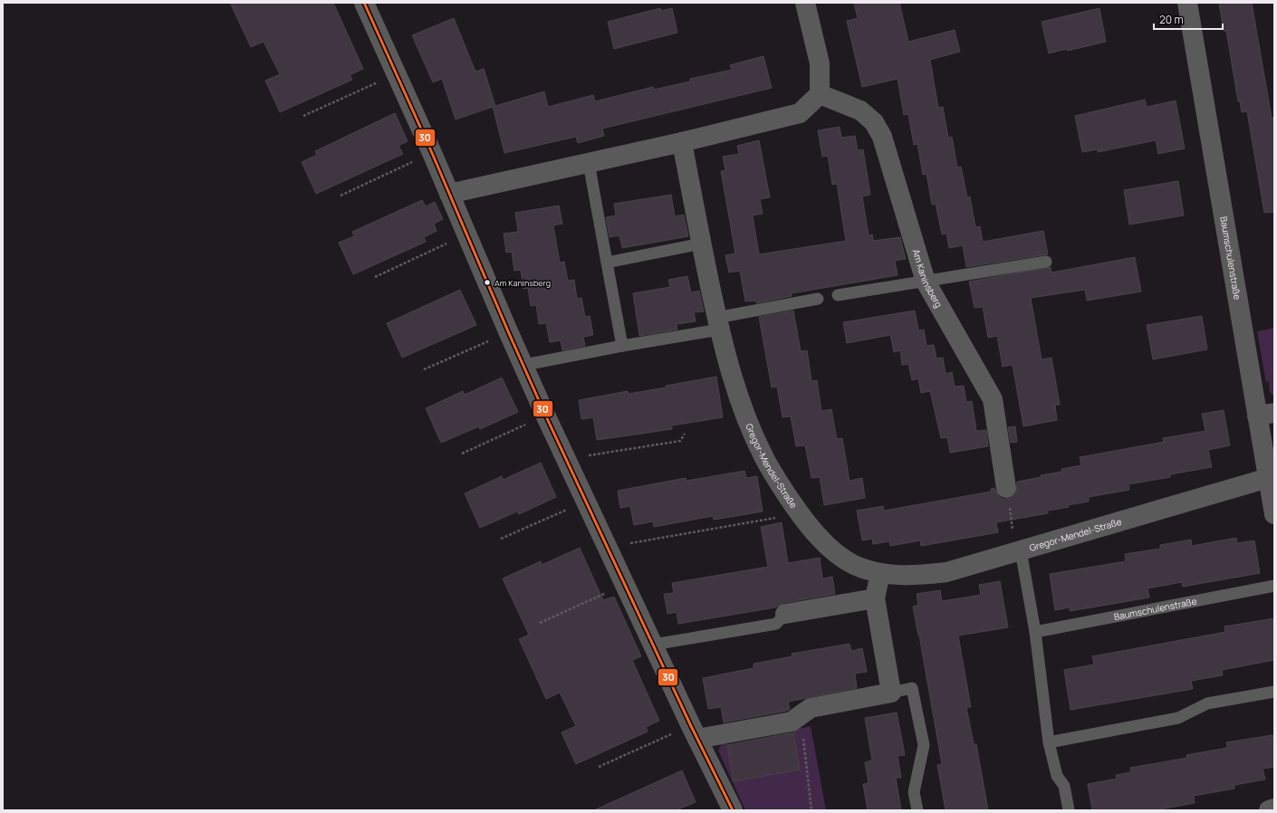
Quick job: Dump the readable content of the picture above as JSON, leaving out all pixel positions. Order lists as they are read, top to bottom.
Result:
{
  "streets": {
    "street": ["Baumschulenstraße", "Am Kaninsberg", "Gregor-Mendel-Straße"]
  },
  "crossings": [
    ["Baumschulenstraße", "Gregor-Mendel-Straße"]
  ],
  "places": ["Am Kaninsberg"],
  "lines": ["transit line 30"],
  "scale_bar": "20 m"
}
